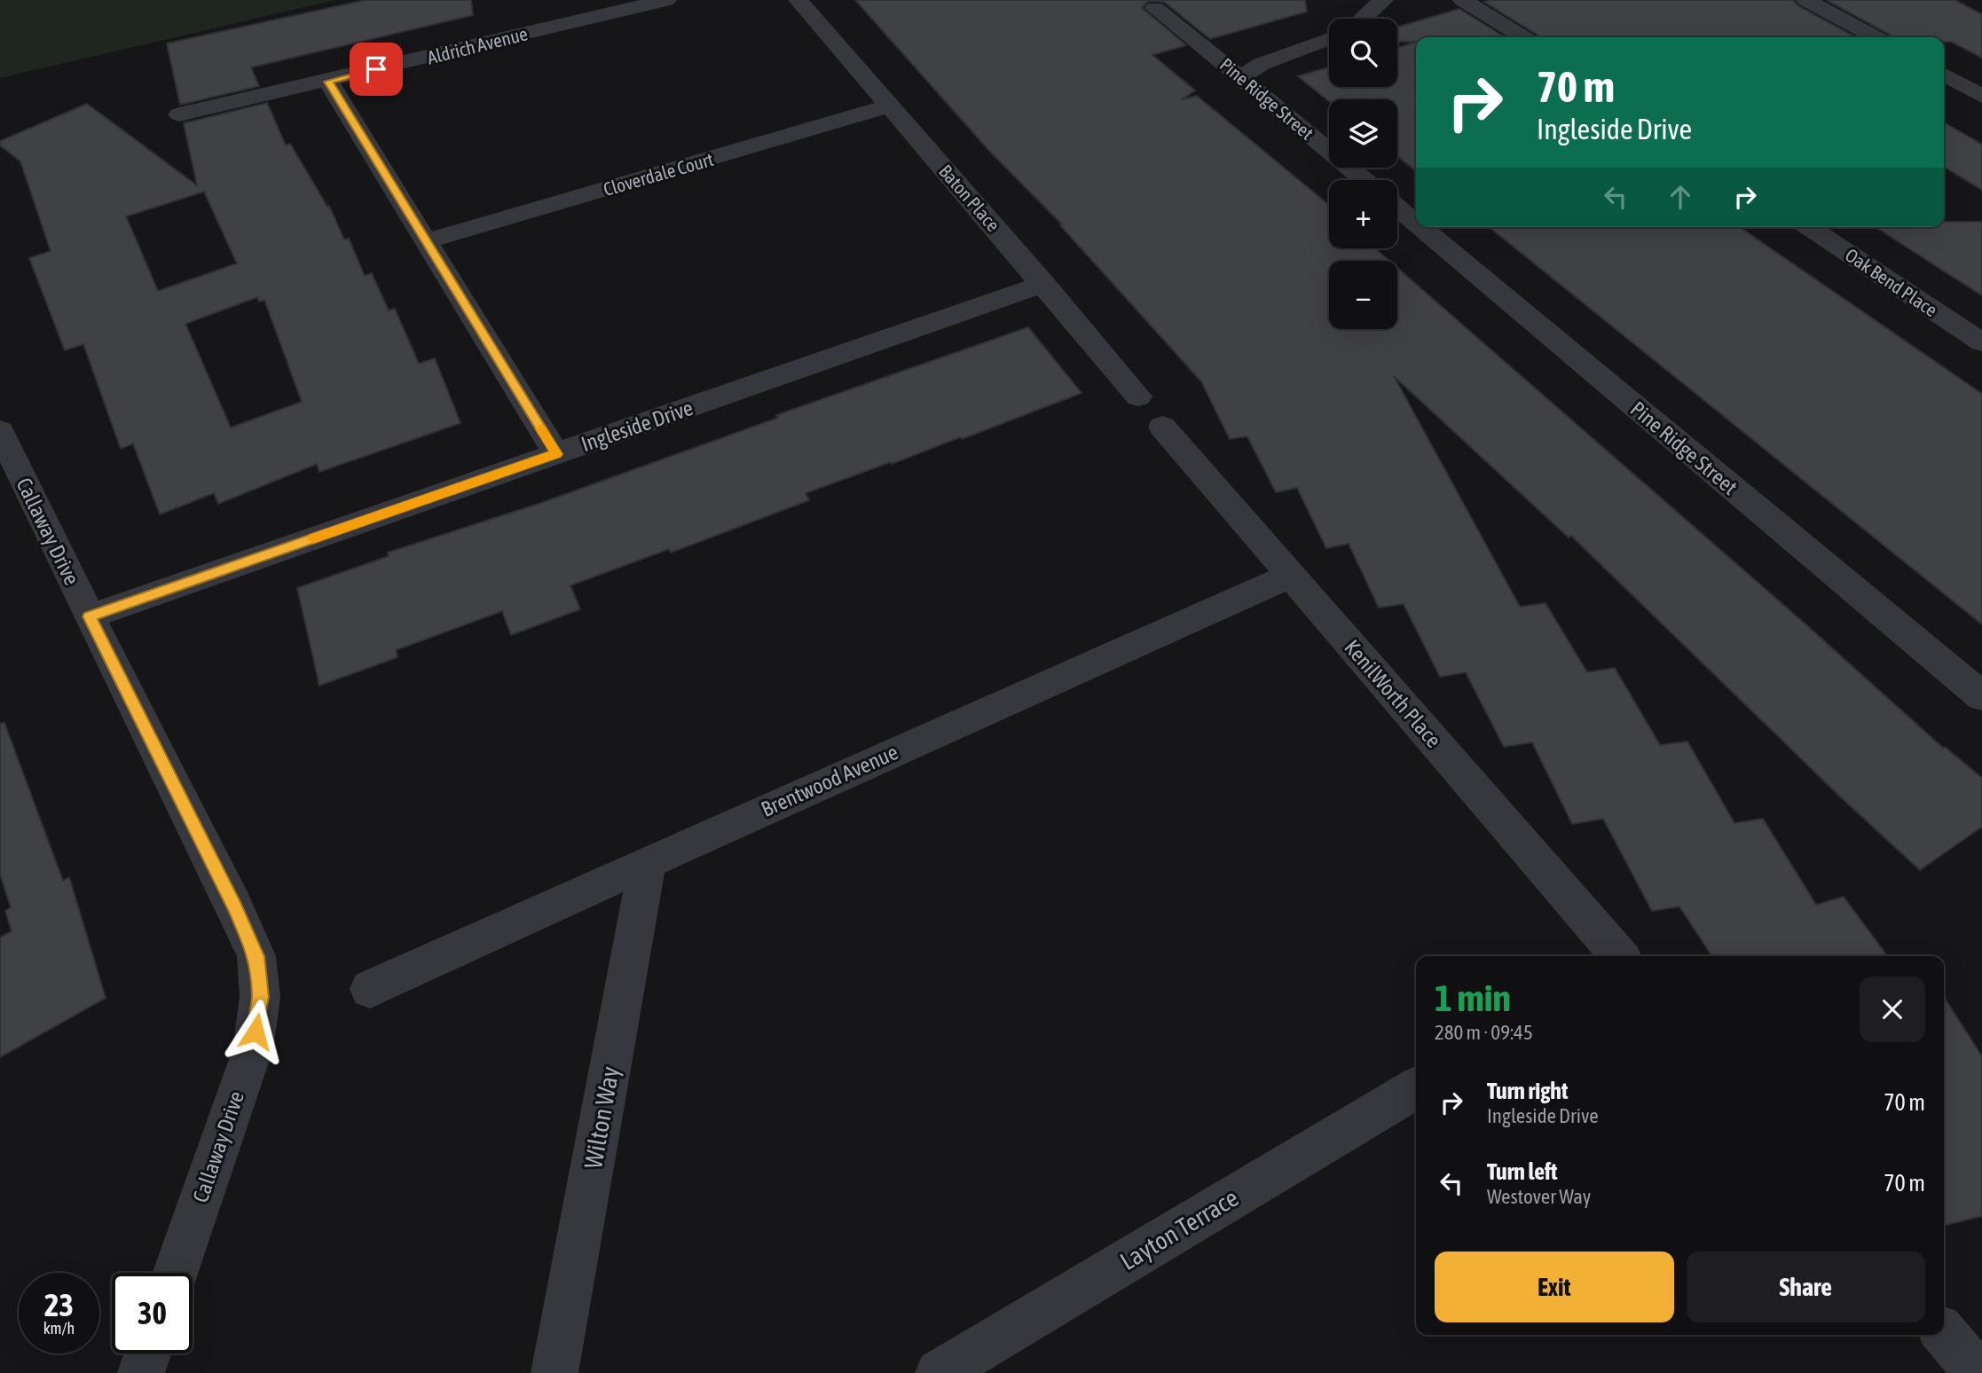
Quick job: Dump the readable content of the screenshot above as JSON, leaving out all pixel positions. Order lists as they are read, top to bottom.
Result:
{
  "streets": {
    "street": [
      "Aldrich Avenue",
      "Pine Ridge Street",
      "Cloverdale Court",
      "Baton Place",
      "Oak Bend Place",
      "Ingleside Drive",
      "Callaway Drive",
      "KenilWorth Place",
      "Brentwood Avenue",
      "Wilton Way",
      "Layton Terrace"
    ]
  },
  "crossings": [
    ["Cloverdale Court", "Baton Place"],
    ["Baton Place", "Ingleside Drive"],
    ["Ingleside Drive", "Callaway Drive"],
    ["KenilWorth Place", "Brentwood Avenue"],
    ["Brentwood Avenue", "Wilton Way"]
  ],
  "page": {
    "map_buttons": ["+", "−"],
    "turn": ["70 m", "Ingleside Drive"],
    "heading": ["1 min", "280 m · 09:45"],
    "list": [
      {
        "name": "Turn right",
        "note": "Ingleside Drive",
        "value": "70 m"
      },
      {
        "name": "Turn left",
        "note": "Westover Way",
        "value": "70 m"
      }
    ],
    "buttons": ["Exit", "Share"],
    "speed": "23 km/h",
    "limit": "30"
  }
}
